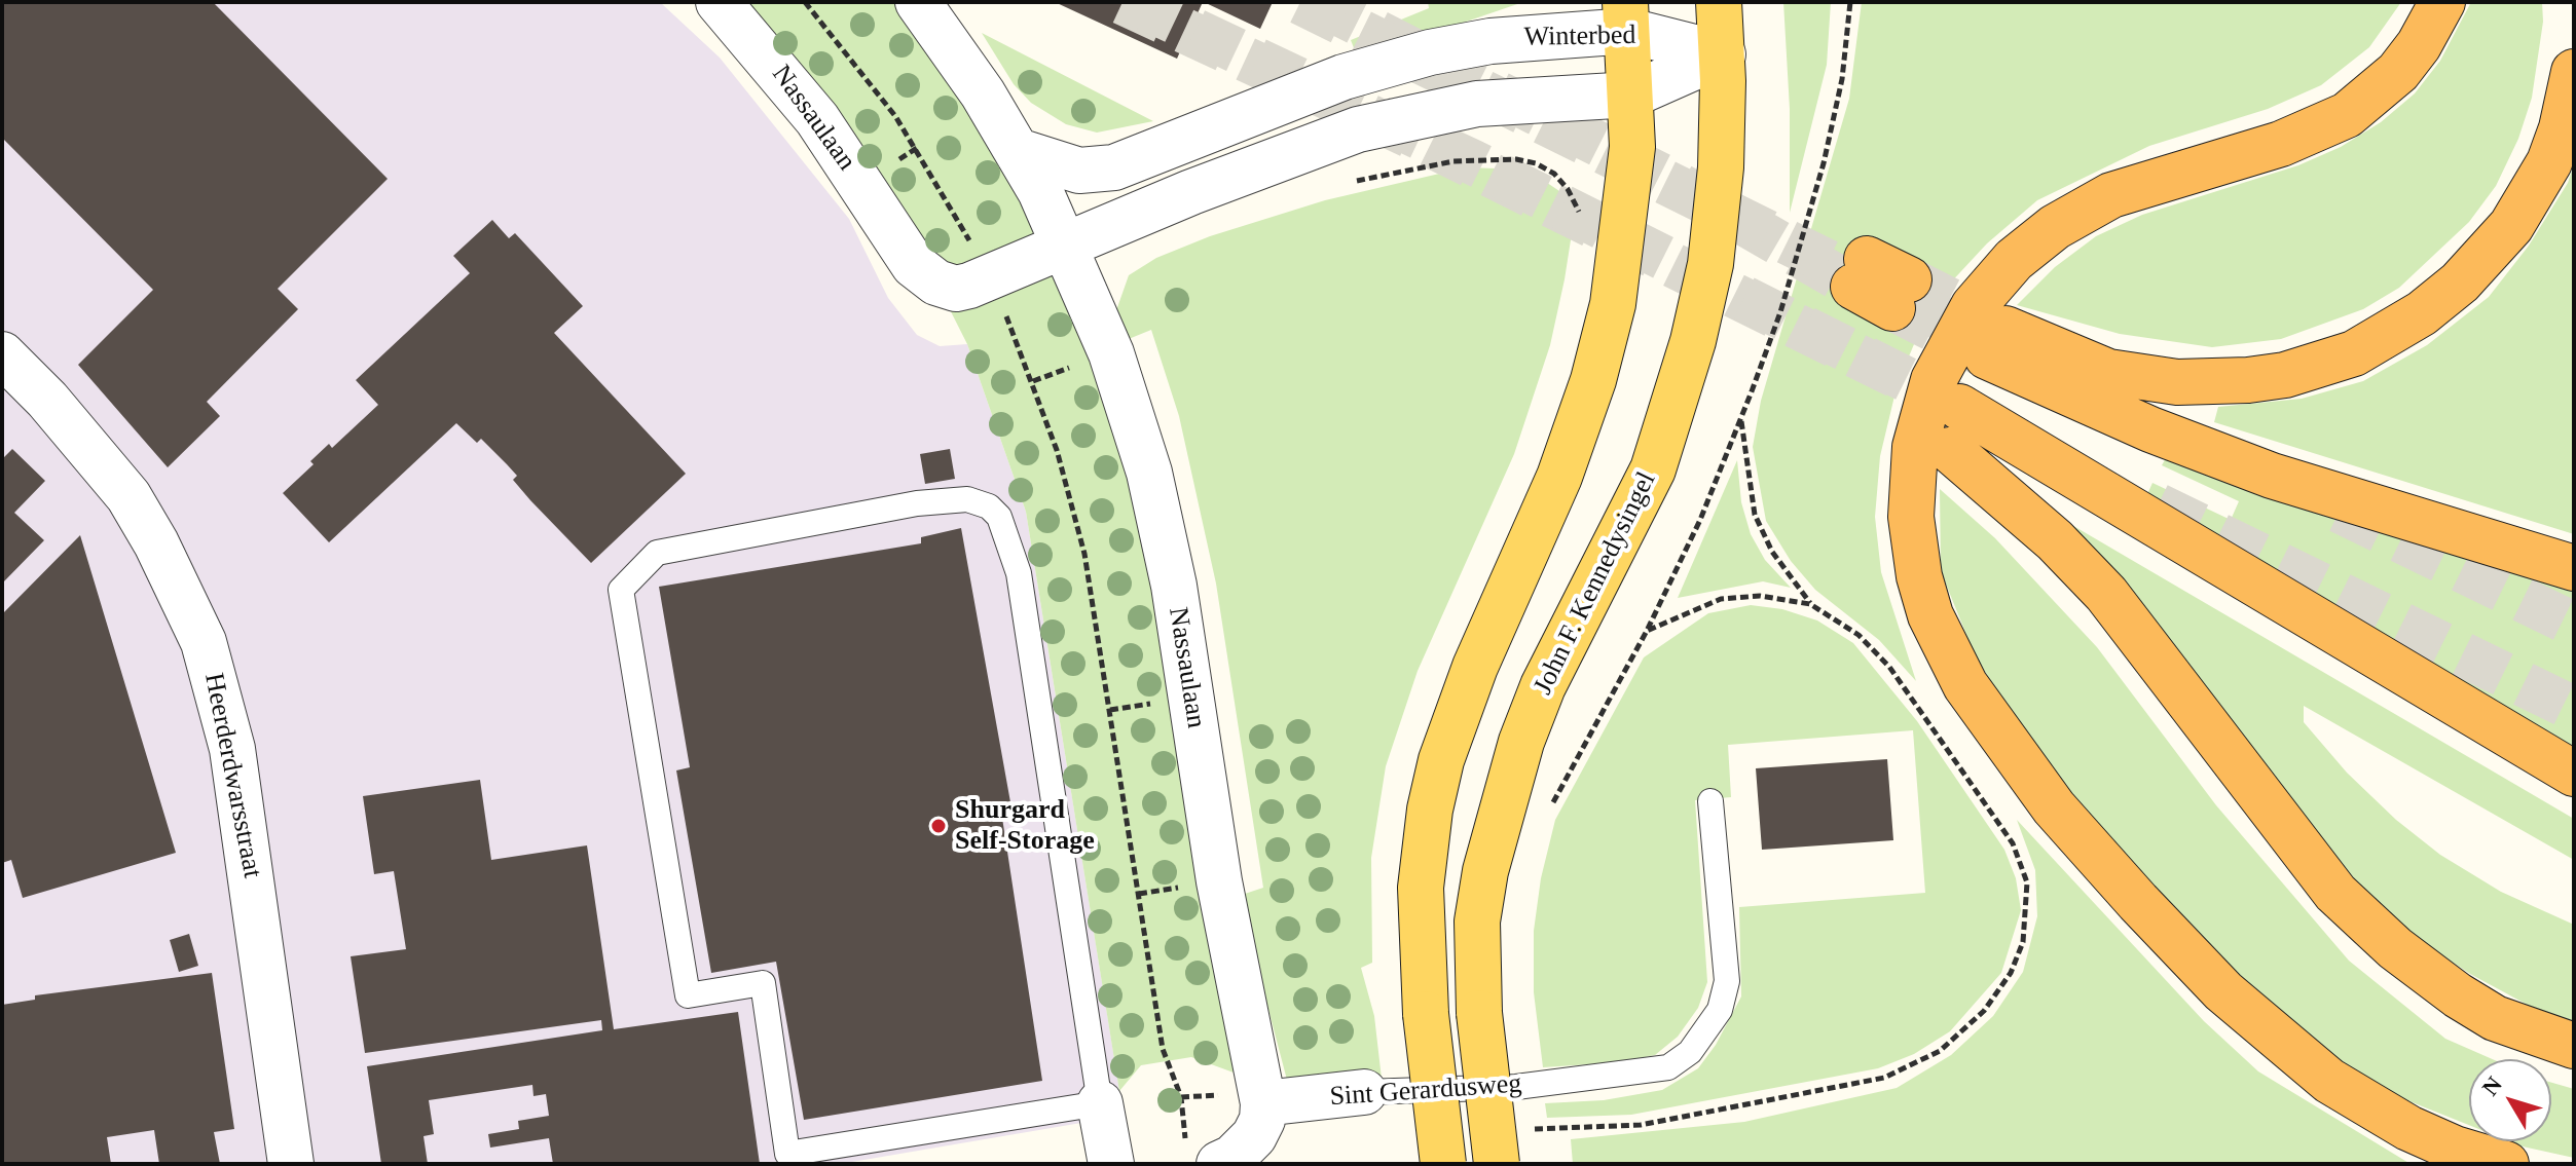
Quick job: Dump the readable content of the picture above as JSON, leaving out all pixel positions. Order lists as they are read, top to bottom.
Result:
{
  "streets": {
    "main road": ["John F. Kennedysingel"],
    "street": [
      "Winterbed",
      "Nassaulaan",
      "Heerderdwarsstraat",
      "Sint Gerardusweg"
    ]
  },
  "crossings": [
    ["Winterbed", "Nassaulaan"],
    ["Winterbed", "John F. Kennedysingel"],
    ["Nassaulaan", "Sint Gerardusweg"]
  ],
  "places": ["Shurgard Self-Storage"],
  "north": "top left"
}
